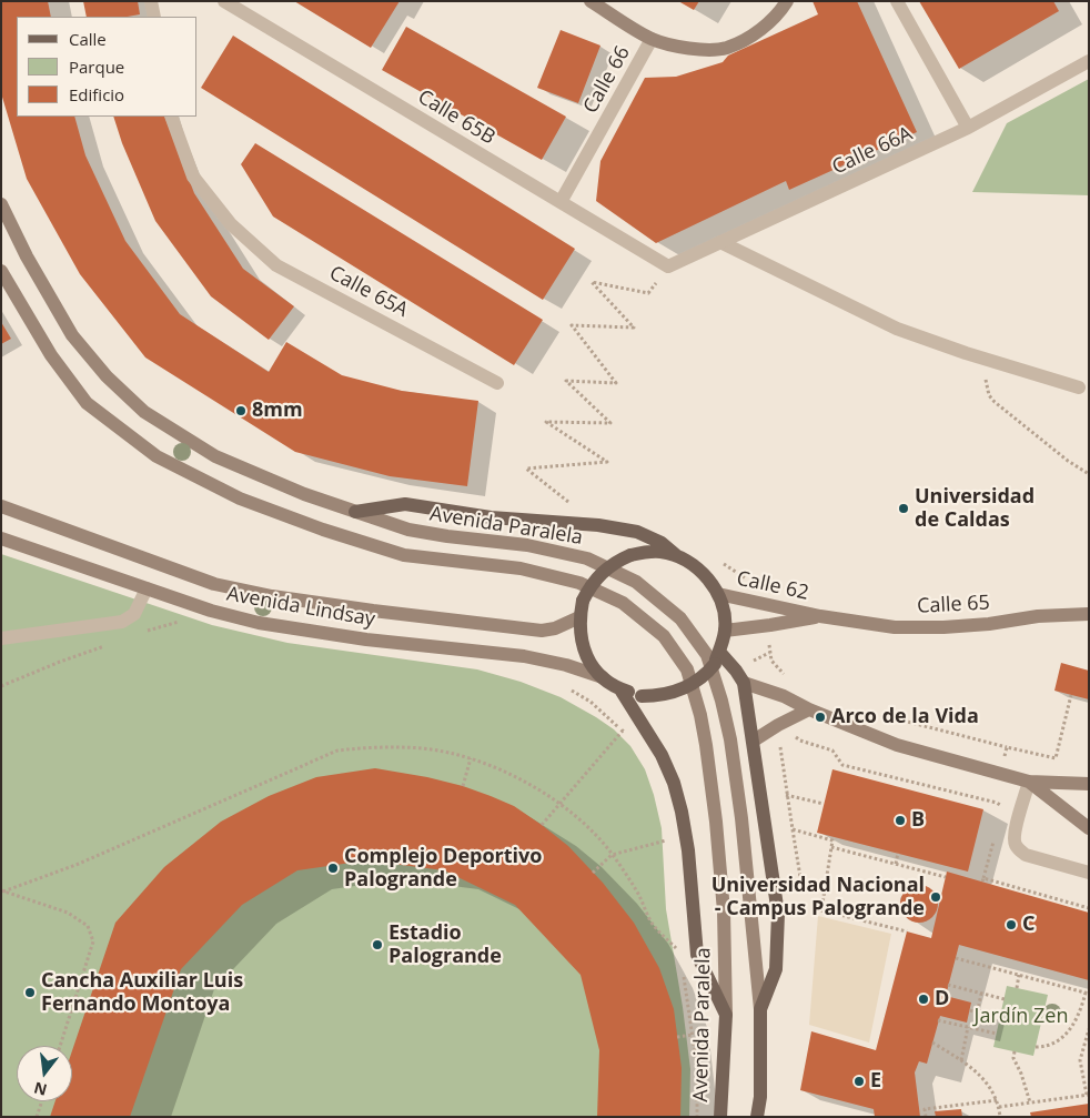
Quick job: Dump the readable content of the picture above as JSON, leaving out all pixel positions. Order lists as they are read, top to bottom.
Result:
{
  "streets": {
    "main road": [
      "Calle 66",
      "Avenida Paralela",
      "Calle 62",
      "Calle 65",
      "Avenida Lindsay"
    ],
    "street": ["Calle 65B", "Calle 66A", "Calle 65A"]
  },
  "crossings": [
    ["Calle 66", "Calle 65B"],
    ["Calle 65B", "Calle 66A"],
    ["Calle 62", "Calle 65"],
    ["Calle 62", "Avenida Lindsay"]
  ],
  "parks": ["Jardín Zen"],
  "places": [
    "8mm",
    "Universidad de Caldas",
    "Arco de la Vida",
    "B",
    "Complejo Deportivo Palogrande",
    "Universidad Nacional - Campus Palogrande",
    "C",
    "Estadio Palogrande",
    "Cancha Auxiliar Luis Fernando Montoya",
    "D",
    "E"
  ],
  "legend": ["Calle", "Parque", "Edificio"],
  "north": "bottom"
}
